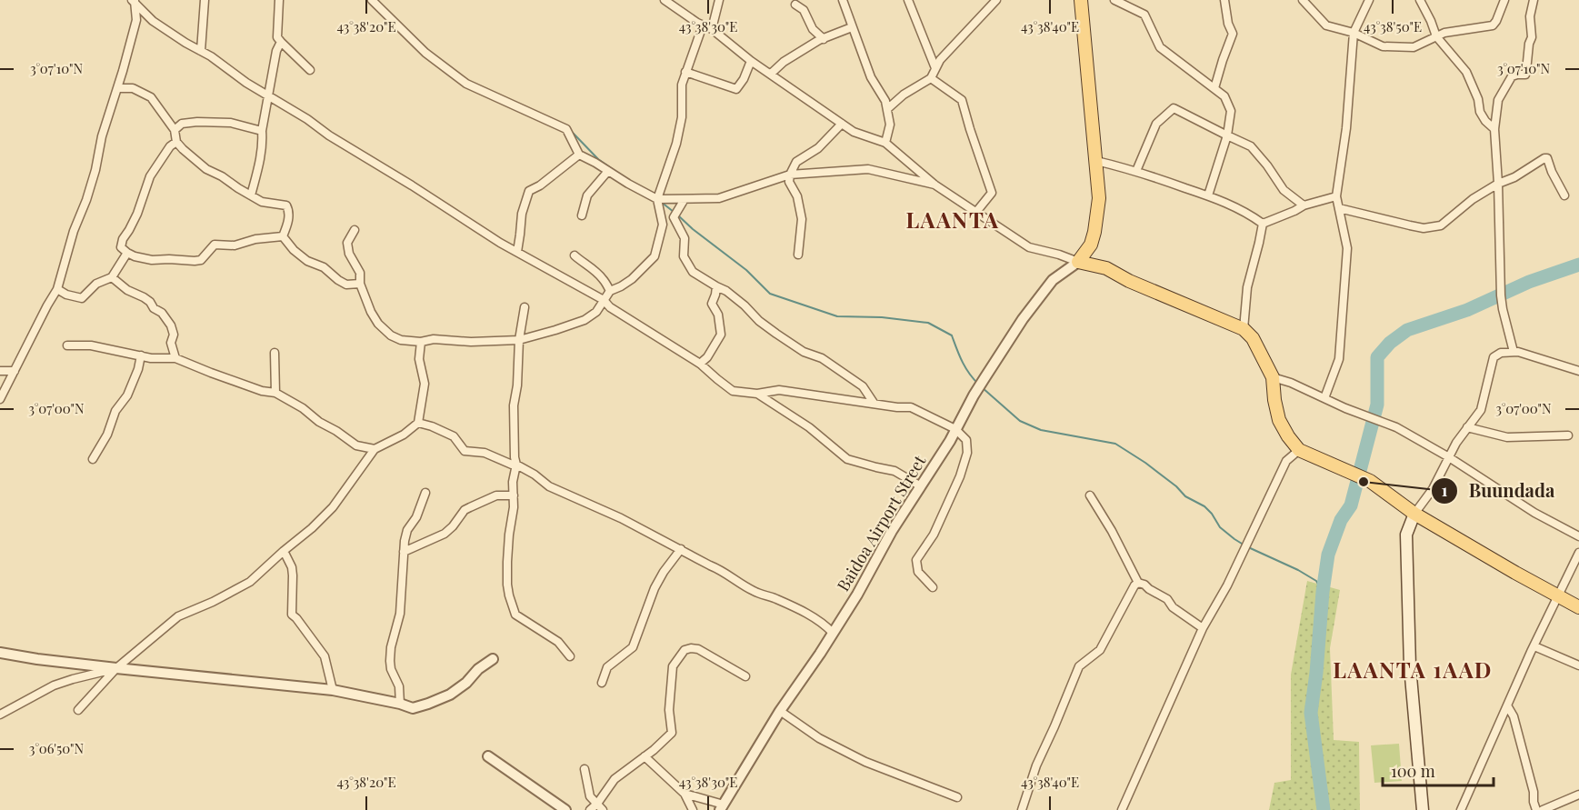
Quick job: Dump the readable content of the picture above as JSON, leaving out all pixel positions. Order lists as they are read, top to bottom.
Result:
{
  "streets": {
    "street": ["Baidoa Airport Street"]
  },
  "districts": ["LAANTA", "LAANTA 1AAD"],
  "places": ["Buundada"],
  "scale_bar": "100 m",
  "coordinates": [
    "43°38'20\"E",
    "43°38'30\"E",
    "43°38'40\"E",
    "43°38'50\"E",
    "3°07'10\"N",
    "3°07'00\"N",
    "3°06'50\"N"
  ]
}
